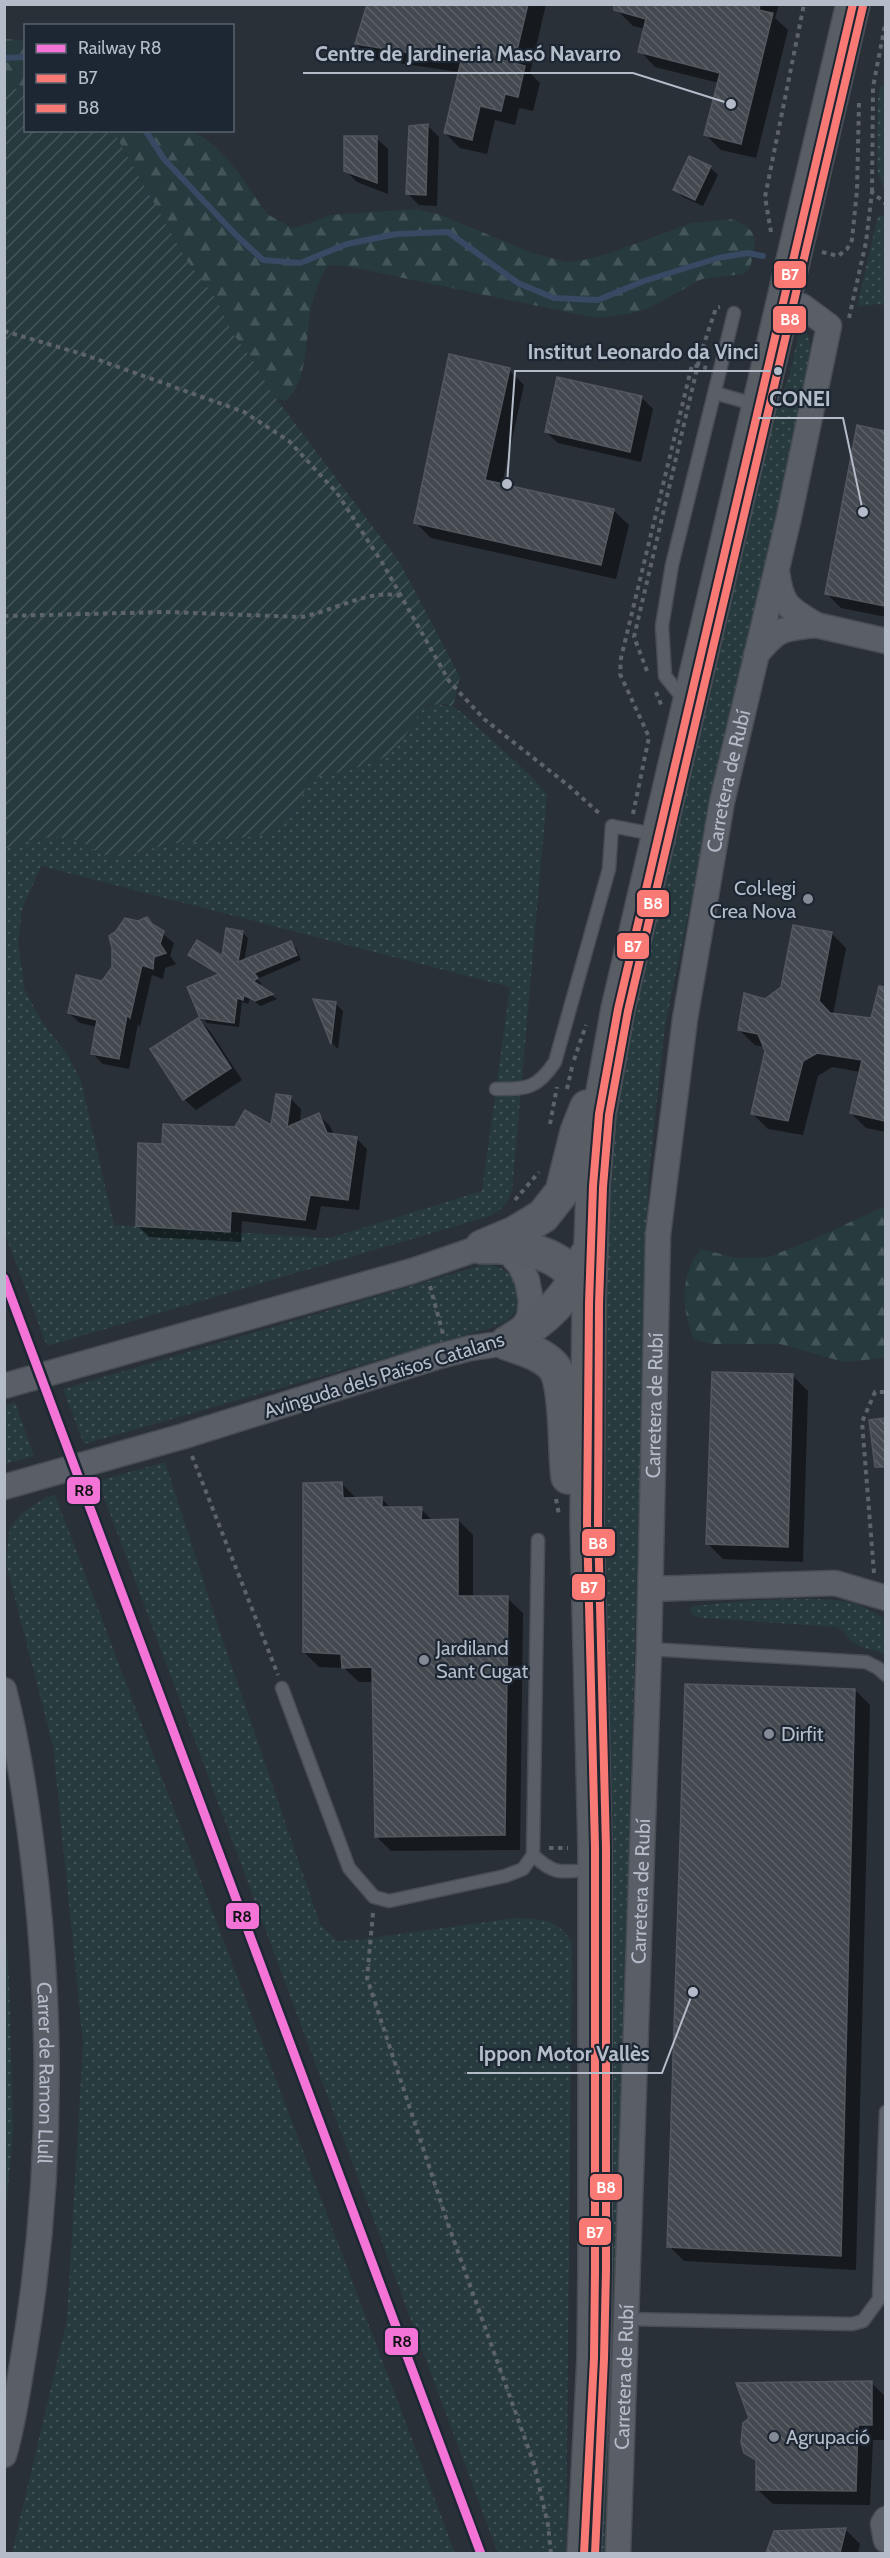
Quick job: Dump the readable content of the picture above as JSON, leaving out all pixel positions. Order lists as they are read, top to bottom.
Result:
{
  "streets": {
    "main road": ["Carretera de Rubí"],
    "street": ["Avinguda dels Països Catalans", "Carrer de Ramon Llull"]
  },
  "places": [
    "Centre de Jardineria Masó Navarro",
    "Institut Leonardo da Vinci",
    "CONEI",
    "Col·legi Crea Nova",
    "Jardiland Sant Cugat",
    "Dirfit",
    "Ippon Motor Vallès",
    "Agrupació"
  ],
  "lines": ["transit line B7", "transit line B8", "rail line R8"],
  "legend": ["Railway R8", "B7", "B8"]
}
